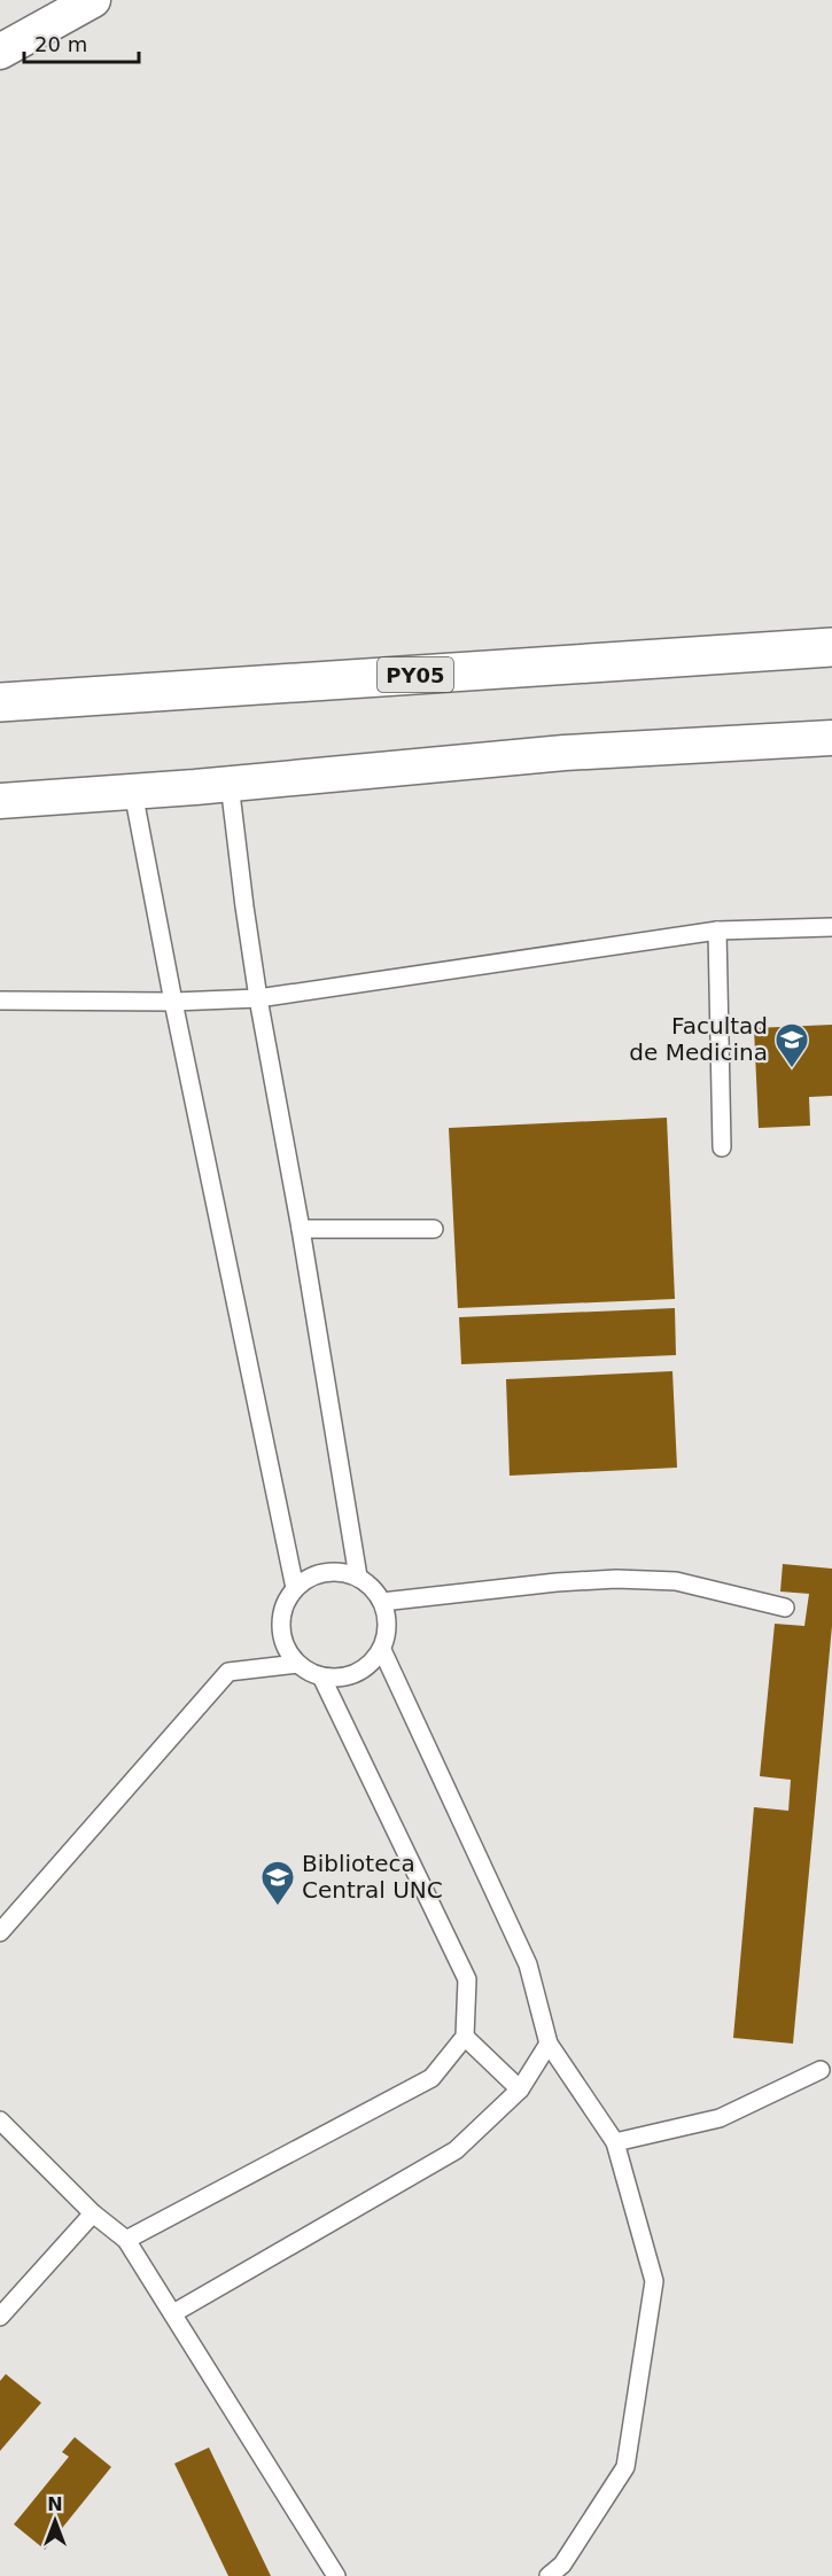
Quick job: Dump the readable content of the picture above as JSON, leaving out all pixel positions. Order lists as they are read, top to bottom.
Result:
{
  "streets": {
    "highway": ["PY05"]
  },
  "places": {
    "school or university": ["Facultad de Medicina", "Biblioteca Central UNC"]
  },
  "scale_bar": "20 m",
  "north": "top"
}
